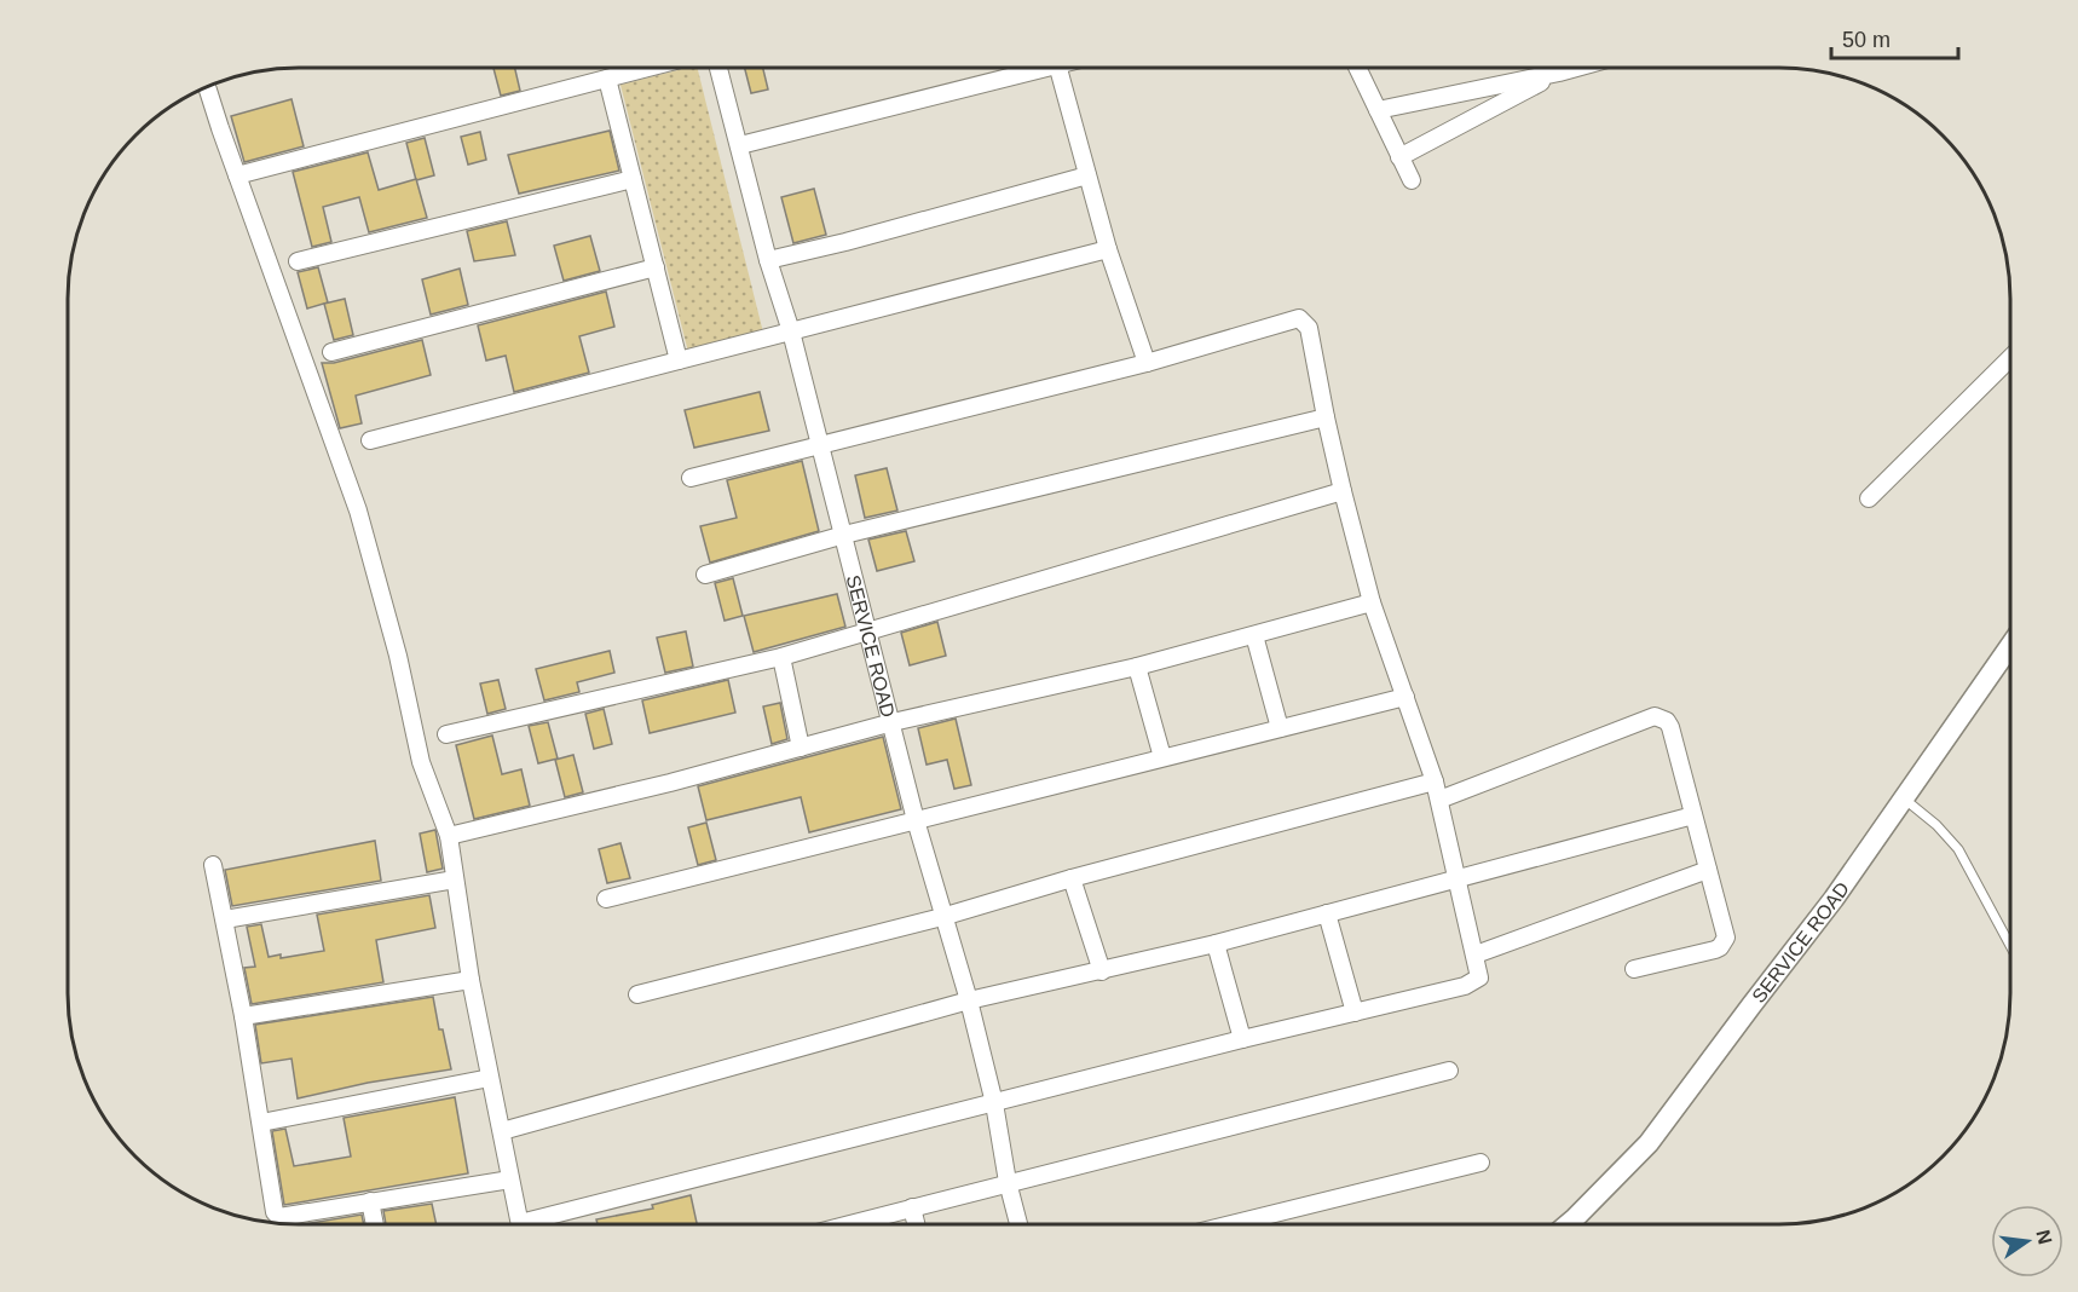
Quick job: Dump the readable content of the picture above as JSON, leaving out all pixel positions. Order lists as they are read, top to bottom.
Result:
{
  "streets": {
    "street": ["SERVICE ROAD"]
  },
  "scale_bar": "50 m",
  "north": "right"
}
